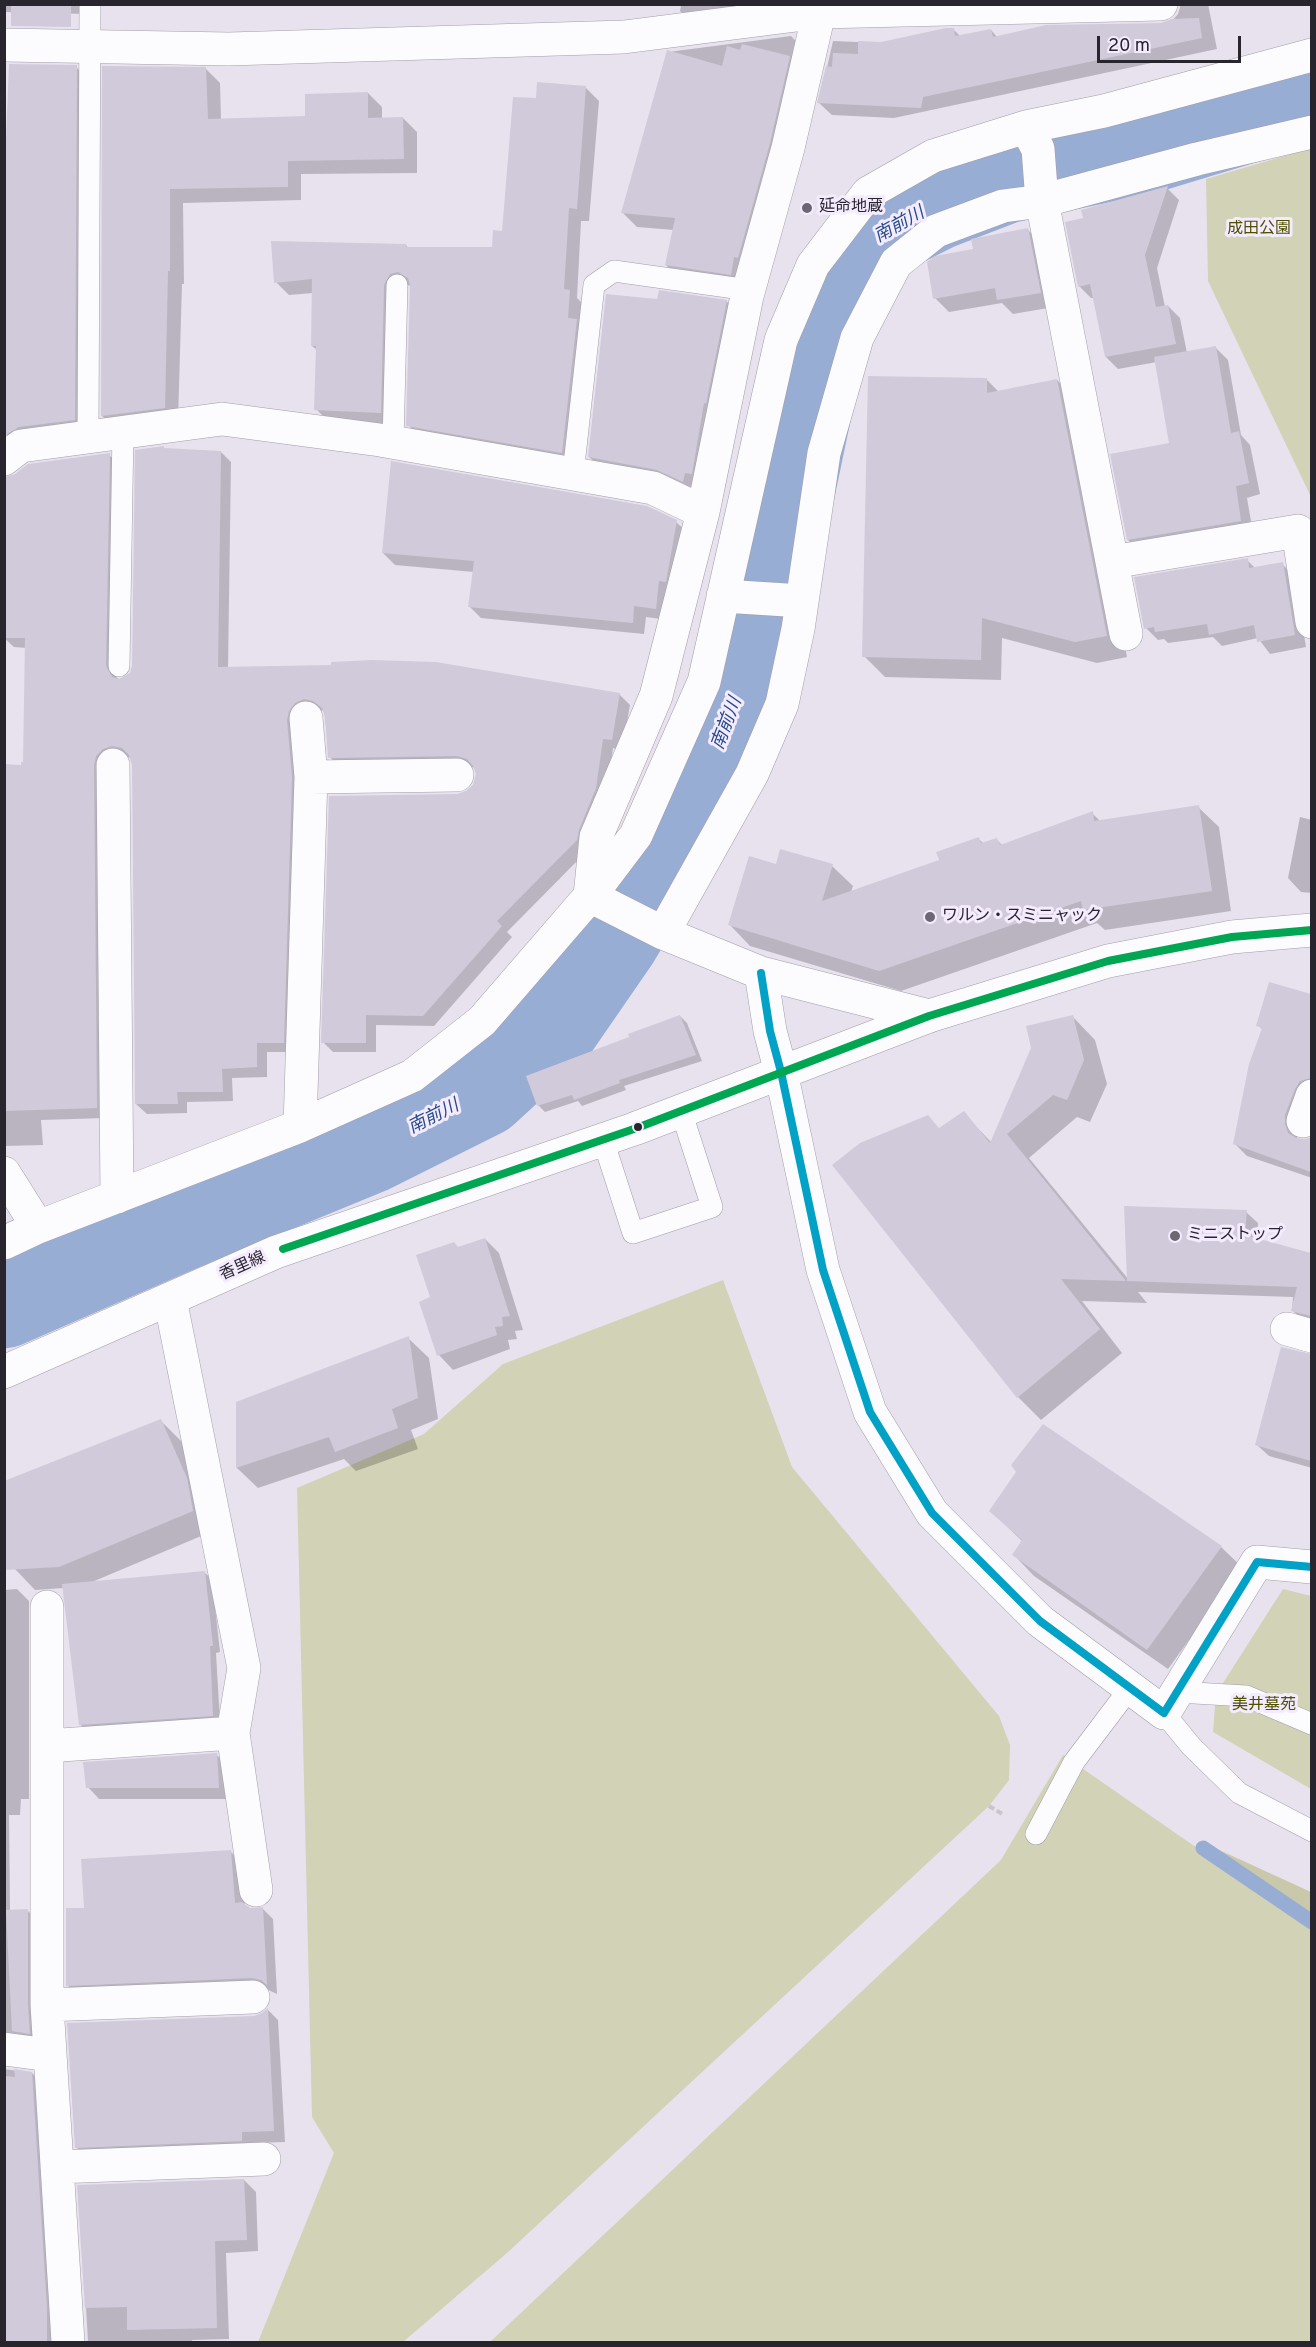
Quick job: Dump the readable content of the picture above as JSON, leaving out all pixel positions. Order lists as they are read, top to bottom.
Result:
{
  "streets": {
    "street": ["香里線"]
  },
  "water": ["南前川"],
  "parks": ["成田公園", "美井墓苑"],
  "places": ["延命地蔵", "ワルン・スミニャック", "ミニストップ"],
  "scale_bar": "20 m"
}
